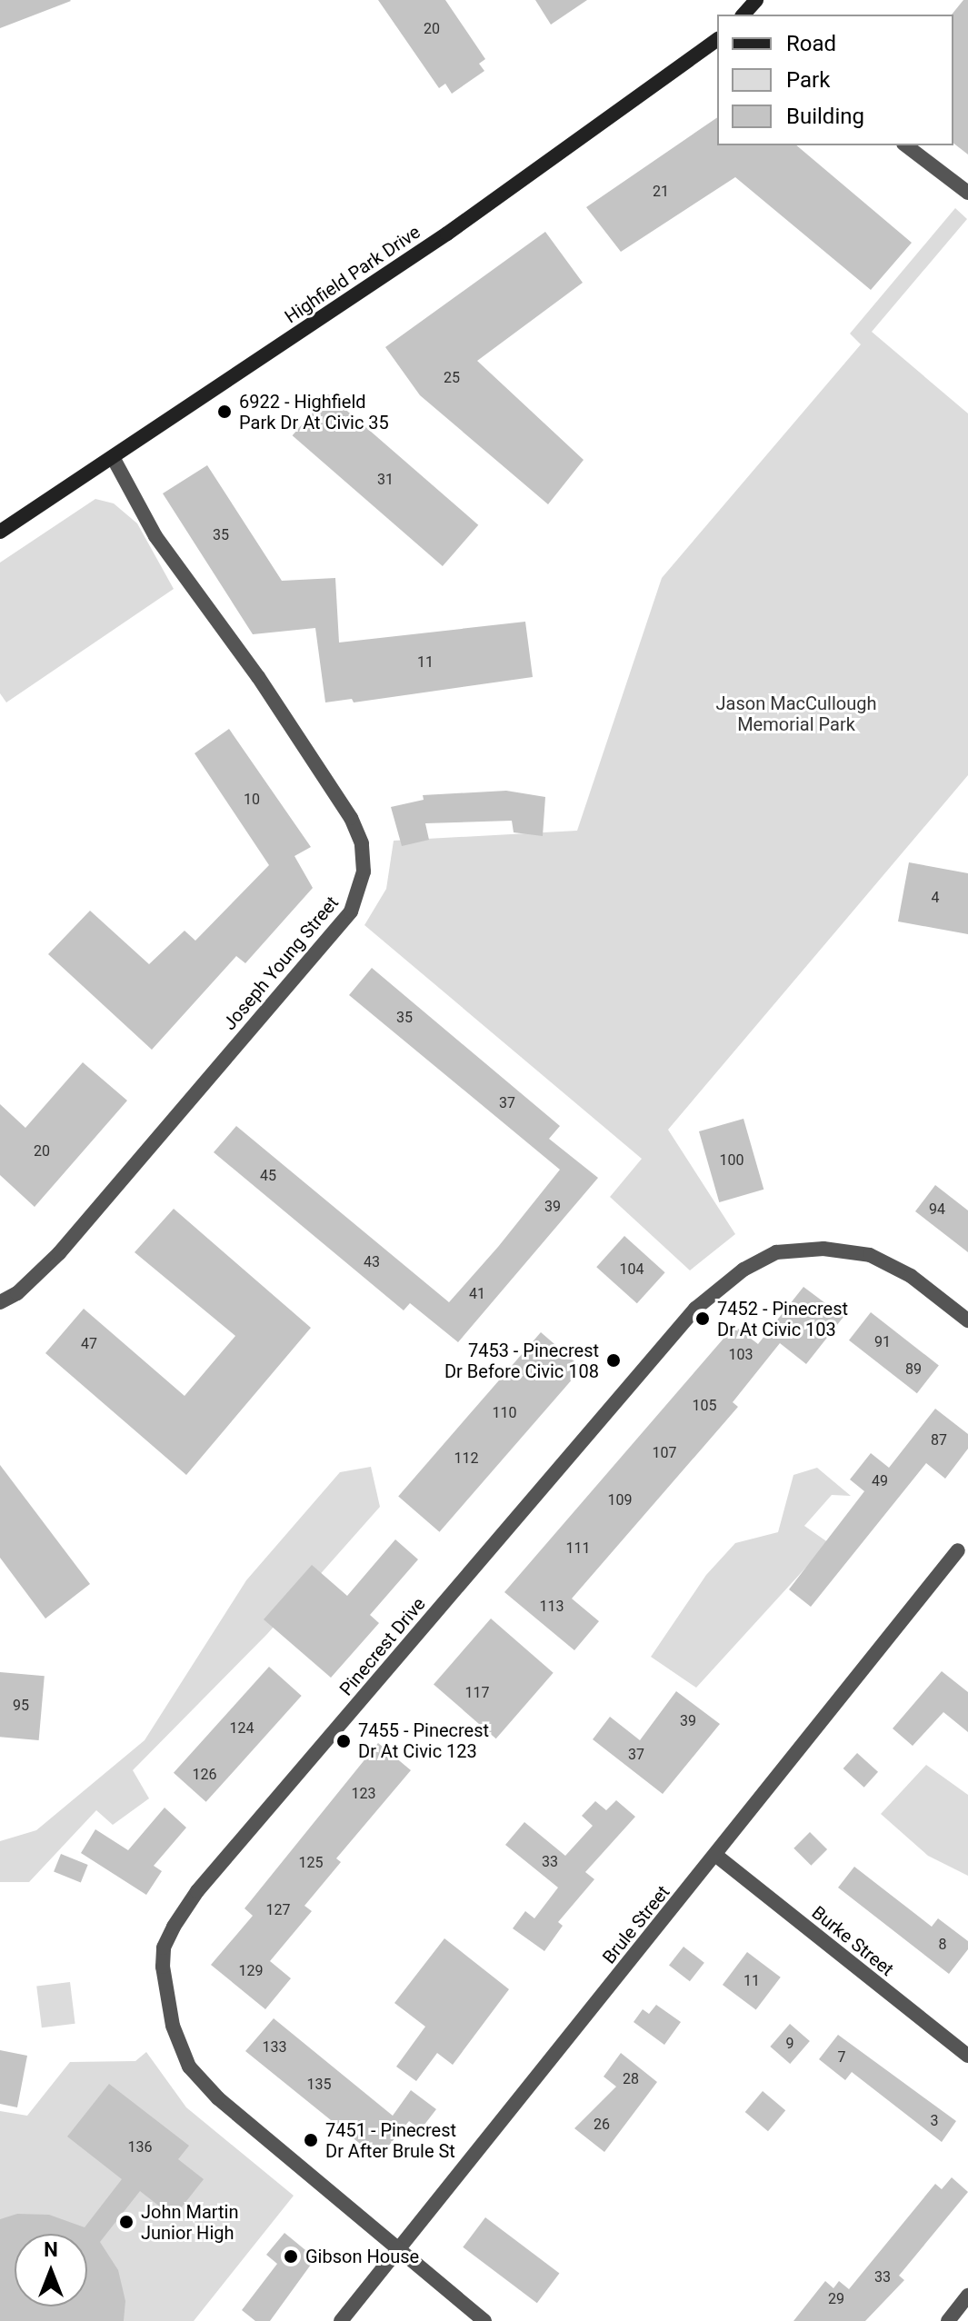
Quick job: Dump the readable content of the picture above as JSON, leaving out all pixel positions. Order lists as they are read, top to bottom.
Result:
{
  "streets": {
    "street": [
      "Highfield Park Drive",
      "Joseph Young Street",
      "Pinecrest Drive",
      "Brule Street",
      "Burke Street"
    ]
  },
  "crossings": [
    ["Highfield Park Drive", "Joseph Young Street"],
    ["Pinecrest Drive", "Brule Street"],
    ["Brule Street", "Burke Street"]
  ],
  "parks": ["Jason MacCullough Memorial Park"],
  "places": [
    "6922 - Highfield Park Dr At Civic 35",
    "7452 - Pinecrest Dr At Civic 103",
    "7453 - Pinecrest Dr Before Civic 108",
    "7455 - Pinecrest Dr At Civic 123",
    "7451 - Pinecrest Dr After Brule St",
    "John Martin Junior High",
    "Gibson House"
  ],
  "house_numbers": [
    "20",
    "21",
    "25",
    "31",
    "35",
    "11",
    "10",
    "4",
    "35",
    "37",
    "20",
    "100",
    "45",
    "39",
    "94",
    "43",
    "104",
    "41",
    "91",
    "47",
    "103",
    "89",
    "105",
    "110",
    "87",
    "107",
    "112",
    "49",
    "109",
    "111",
    "113",
    "117",
    "95",
    "39",
    "124",
    "37",
    "126",
    "123",
    "33",
    "125",
    "127",
    "8",
    "129",
    "11",
    "9",
    "133",
    "7",
    "28",
    "135",
    "3",
    "26",
    "136",
    "33",
    "29"
  ],
  "legend": ["Road", "Park", "Building"],
  "north": "top"
}
